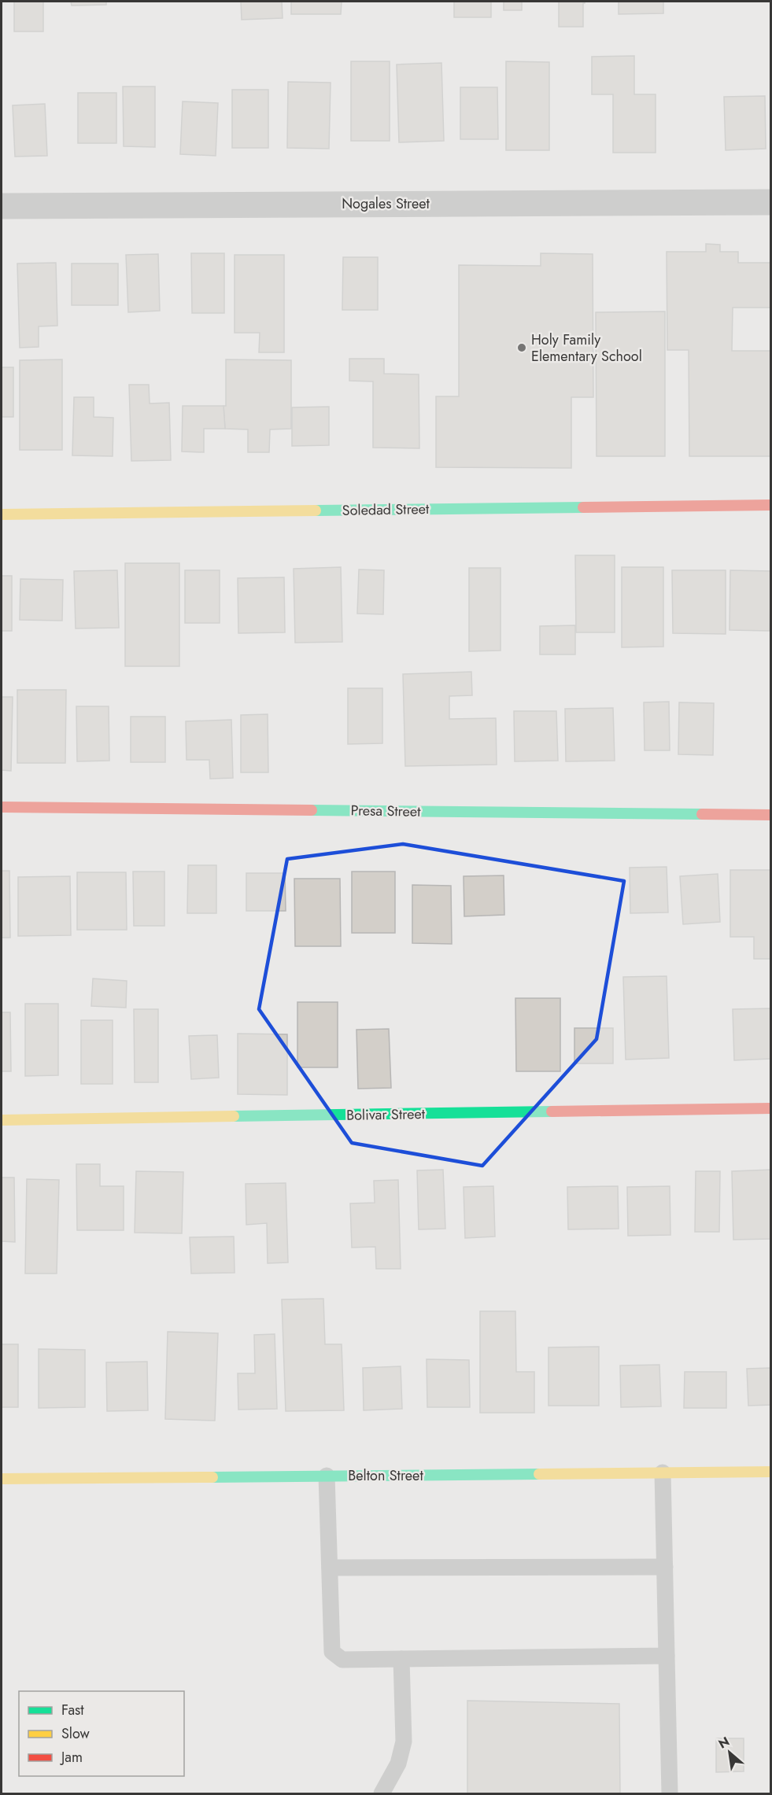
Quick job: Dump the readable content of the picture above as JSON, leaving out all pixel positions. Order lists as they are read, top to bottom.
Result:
{
  "streets": {
    "street": [
      "Nogales Street",
      "Soledad Street",
      "Presa Street",
      "Bolivar Street",
      "Belton Street"
    ]
  },
  "places": ["Holy Family Elementary School"],
  "legend": ["Fast", "Slow", "Jam"],
  "north": "top left"
}
